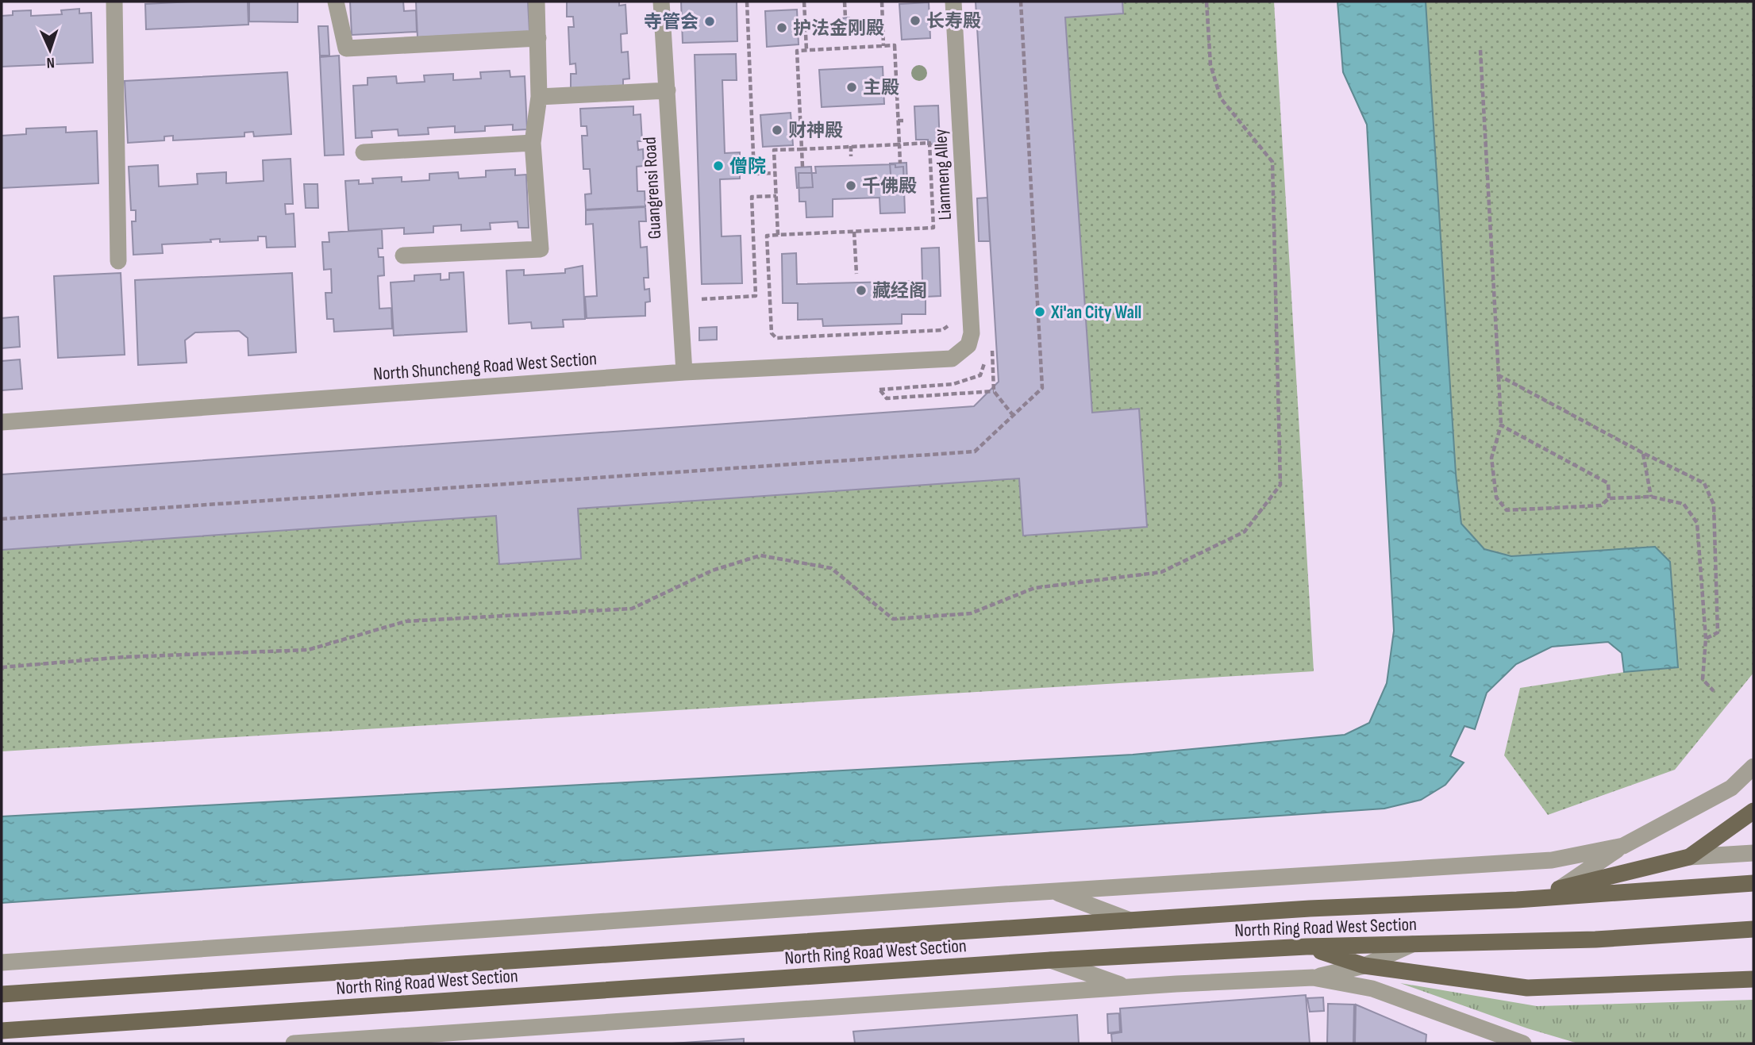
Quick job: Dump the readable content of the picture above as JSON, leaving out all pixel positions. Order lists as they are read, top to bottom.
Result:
{
  "streets": {
    "main road": ["North Ring Road West Section"],
    "street": ["Lianmeng Alley", "Guangrensi Road", "North Shuncheng Road West Section"]
  },
  "crossings": [
    ["Lianmeng Alley", "North Shuncheng Road West Section"],
    ["Guangrensi Road", "North Shuncheng Road West Section"]
  ],
  "places": [
    "长寿殿",
    "寺管会",
    "护法金刚殿",
    "主殿",
    "财神殿",
    "僧院",
    "千佛殿",
    "藏经阁",
    "Xi'an City Wall"
  ],
  "north": "bottom"
}
